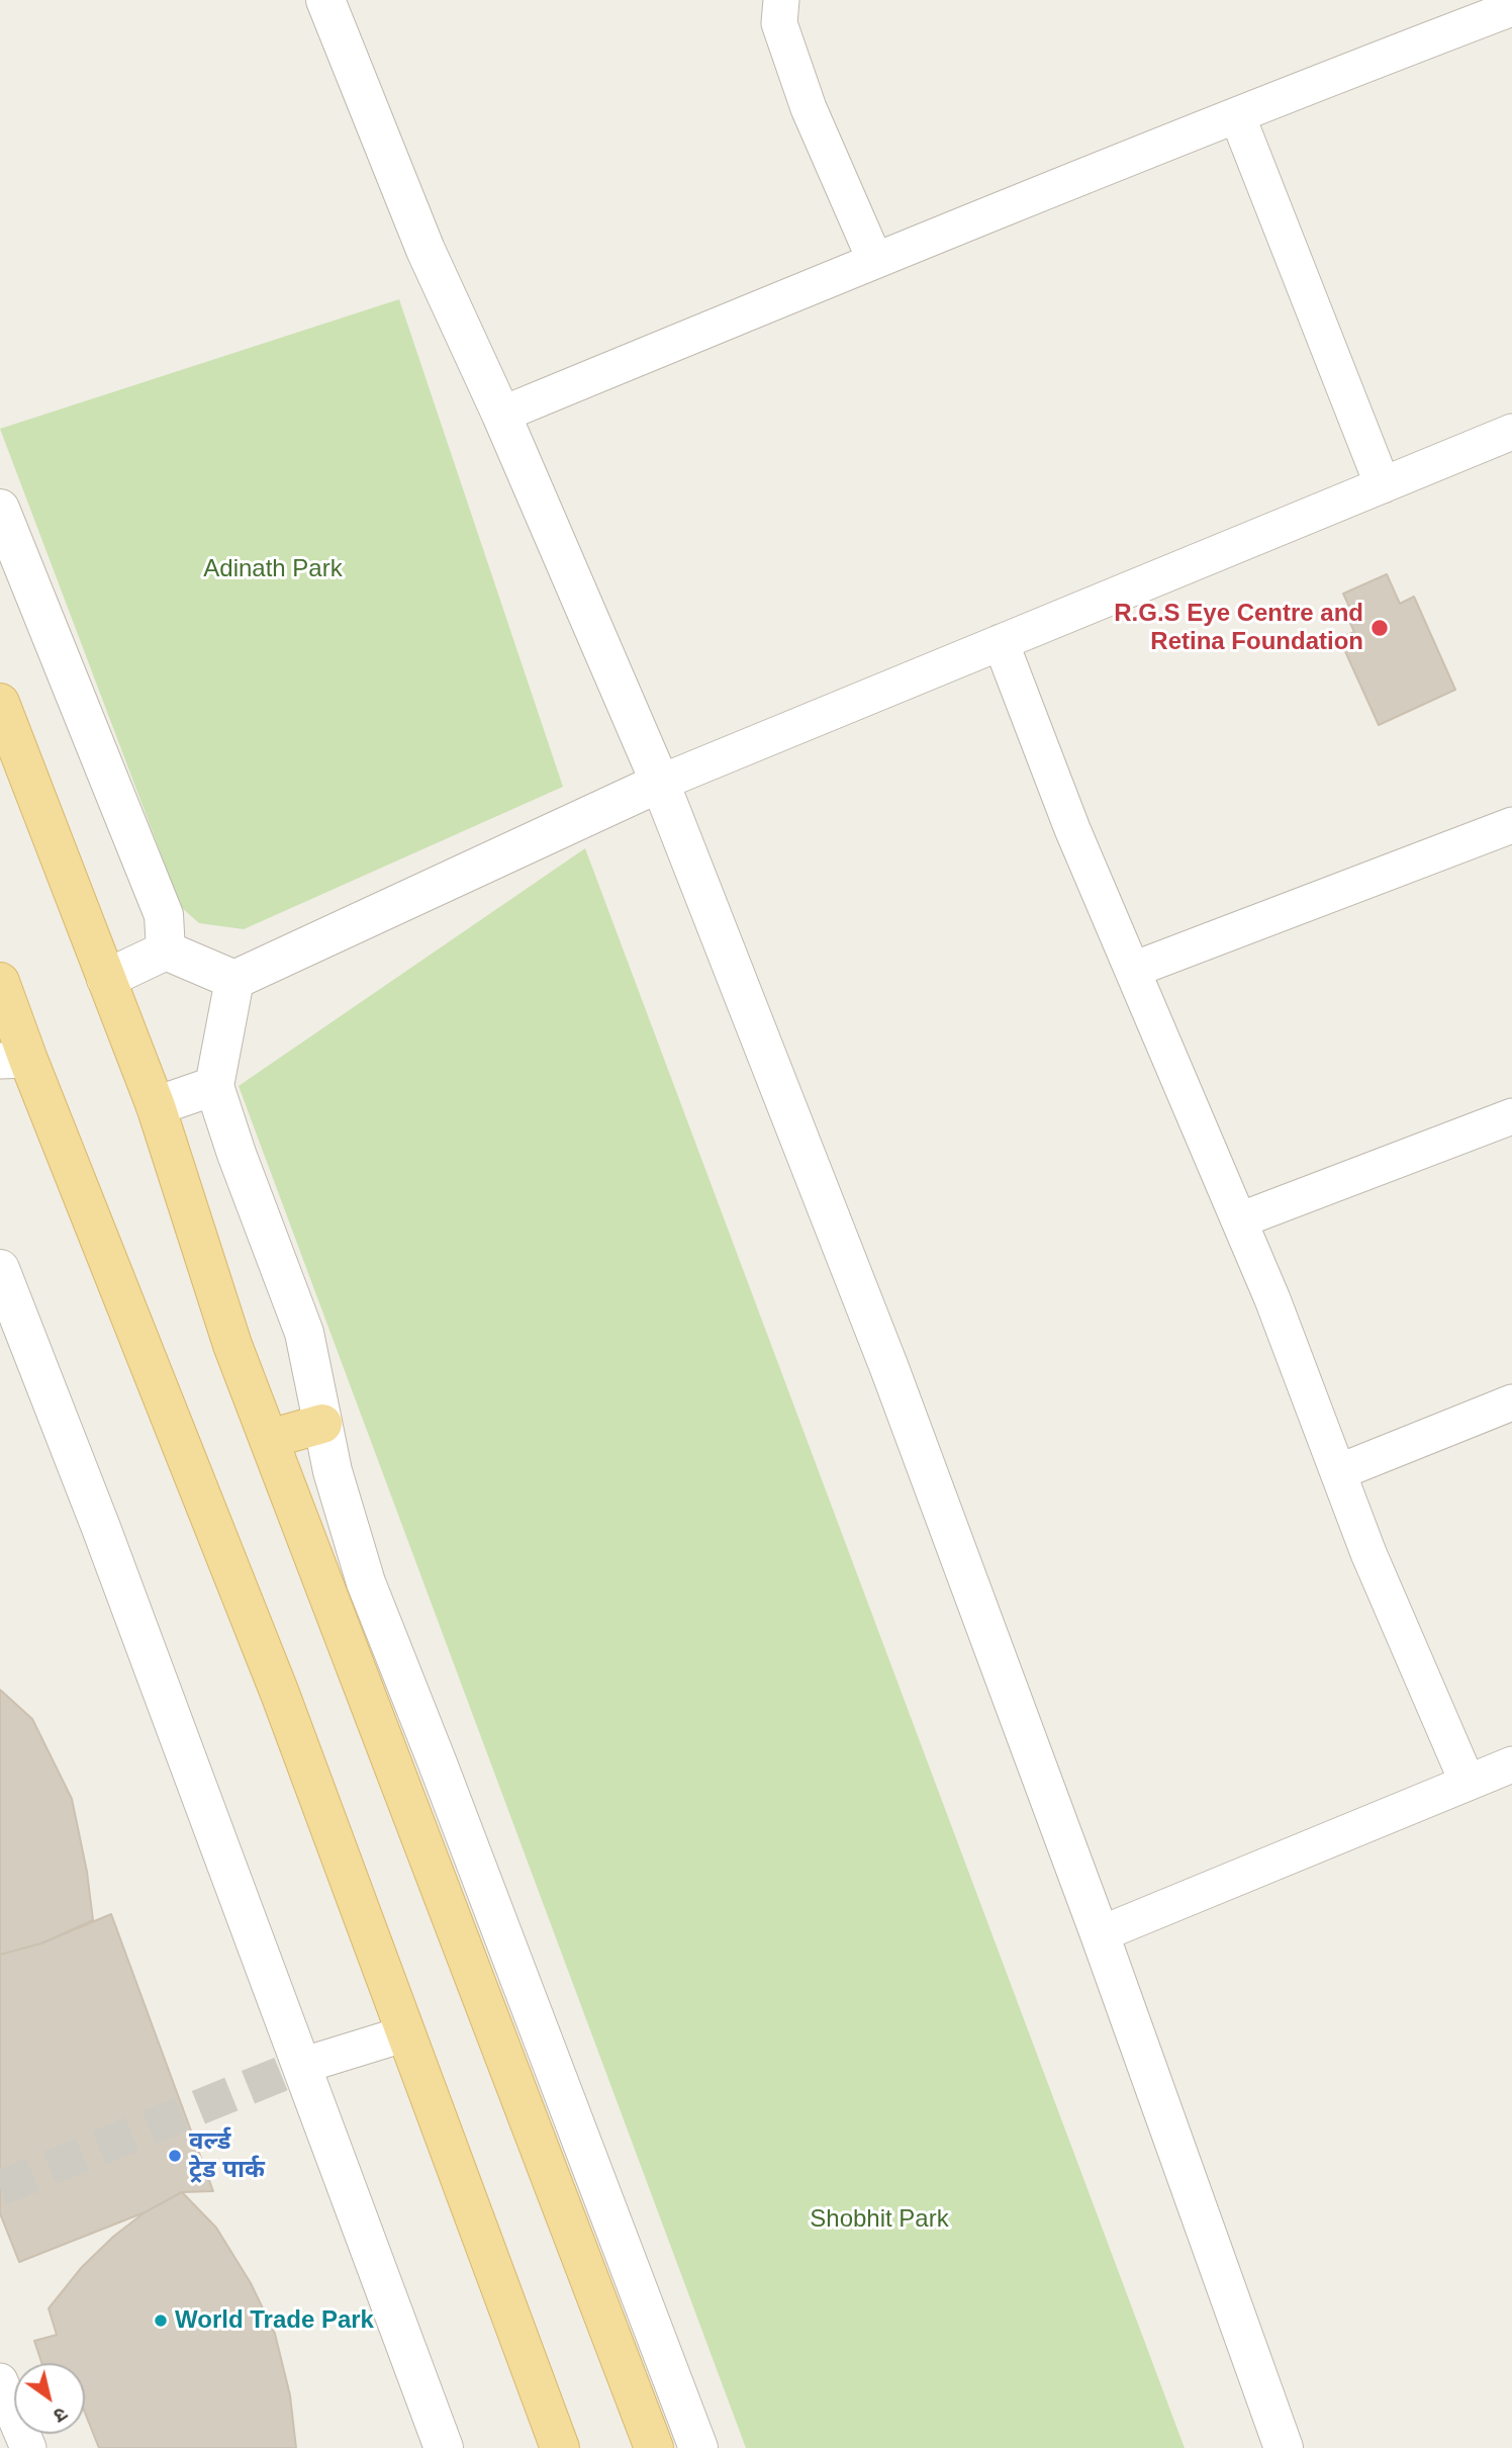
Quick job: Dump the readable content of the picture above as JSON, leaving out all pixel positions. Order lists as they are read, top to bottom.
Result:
{
  "parks": ["Adinath Park", "Shobhit Park"],
  "places": ["R.G.S Eye Centre and Retina Foundation", "वर्ल्ड ट्रेड पार्क", "World Trade Park"],
  "north": "bottom right"
}
